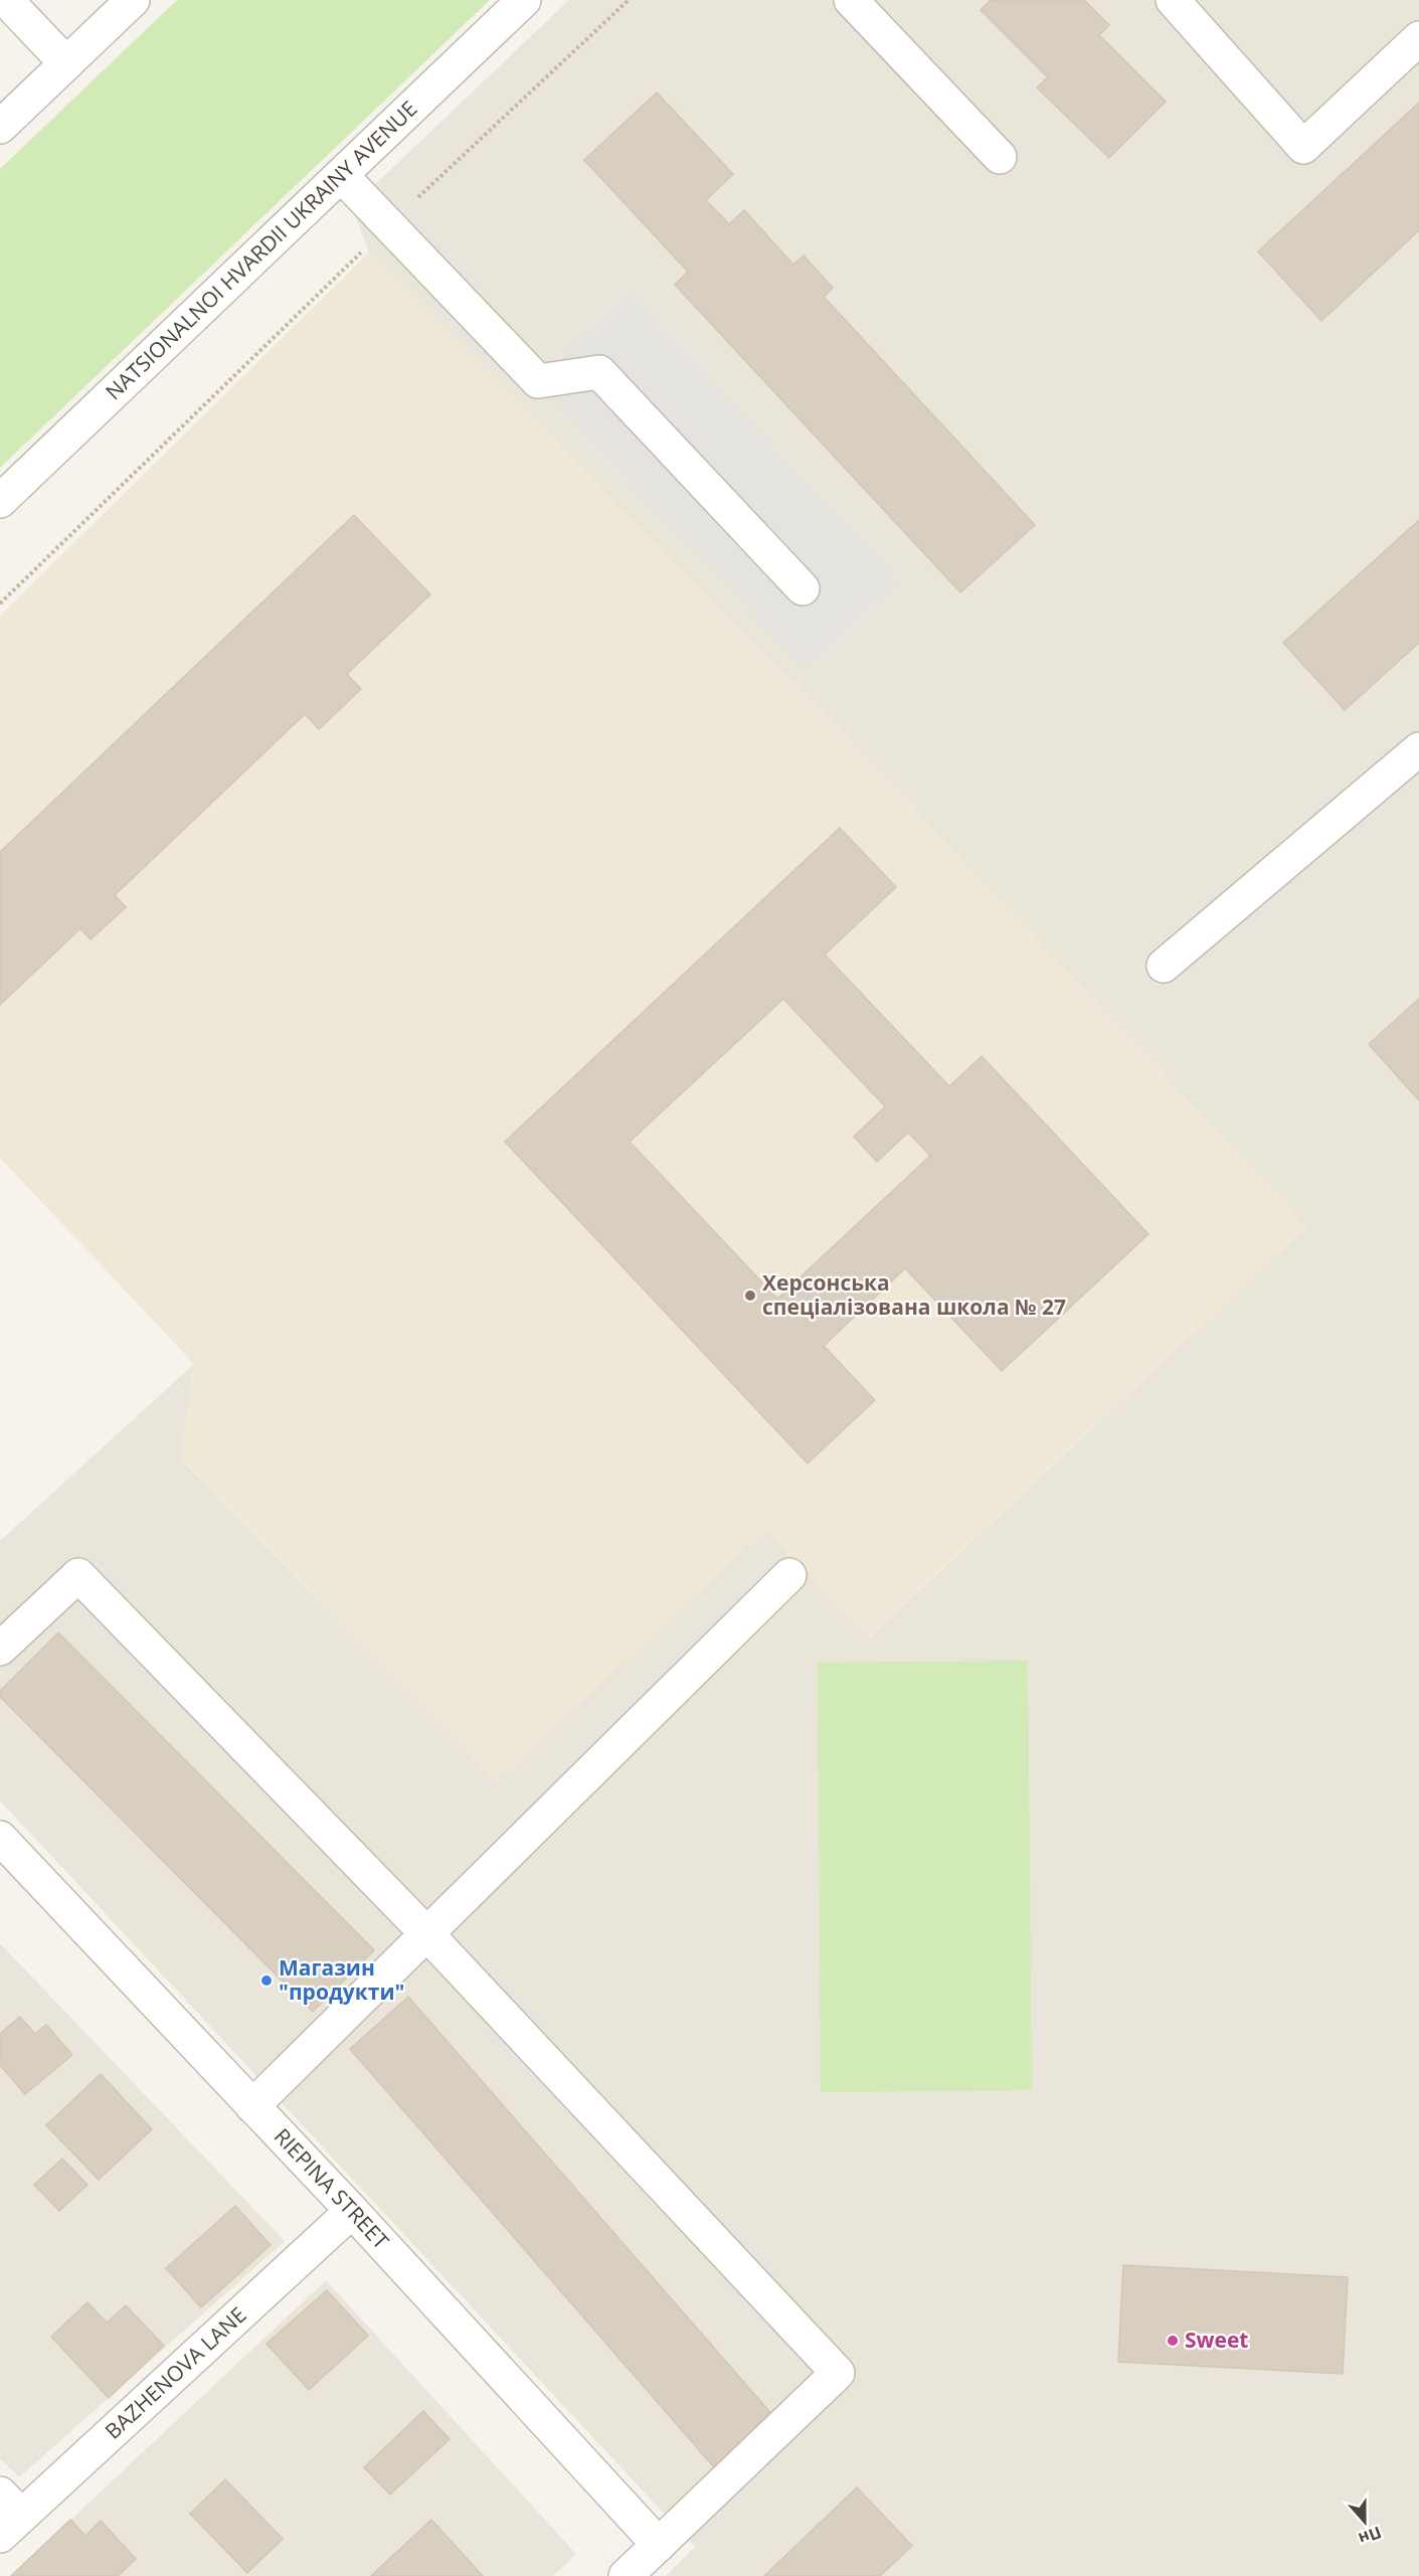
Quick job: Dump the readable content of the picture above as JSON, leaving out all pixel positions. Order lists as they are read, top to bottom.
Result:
{
  "streets": {
    "street": ["NATSIONALNOI HVARDII UKRAINY AVENUE", "RIEPINA STREET", "BAZHENOVA LANE"]
  },
  "crossings": [
    ["RIEPINA STREET", "BAZHENOVA LANE"]
  ],
  "places": ["Херсонська спеціалізована школа № 27", "Магазин \"продукти\"", "Sweet"],
  "north": "bottom"
}
